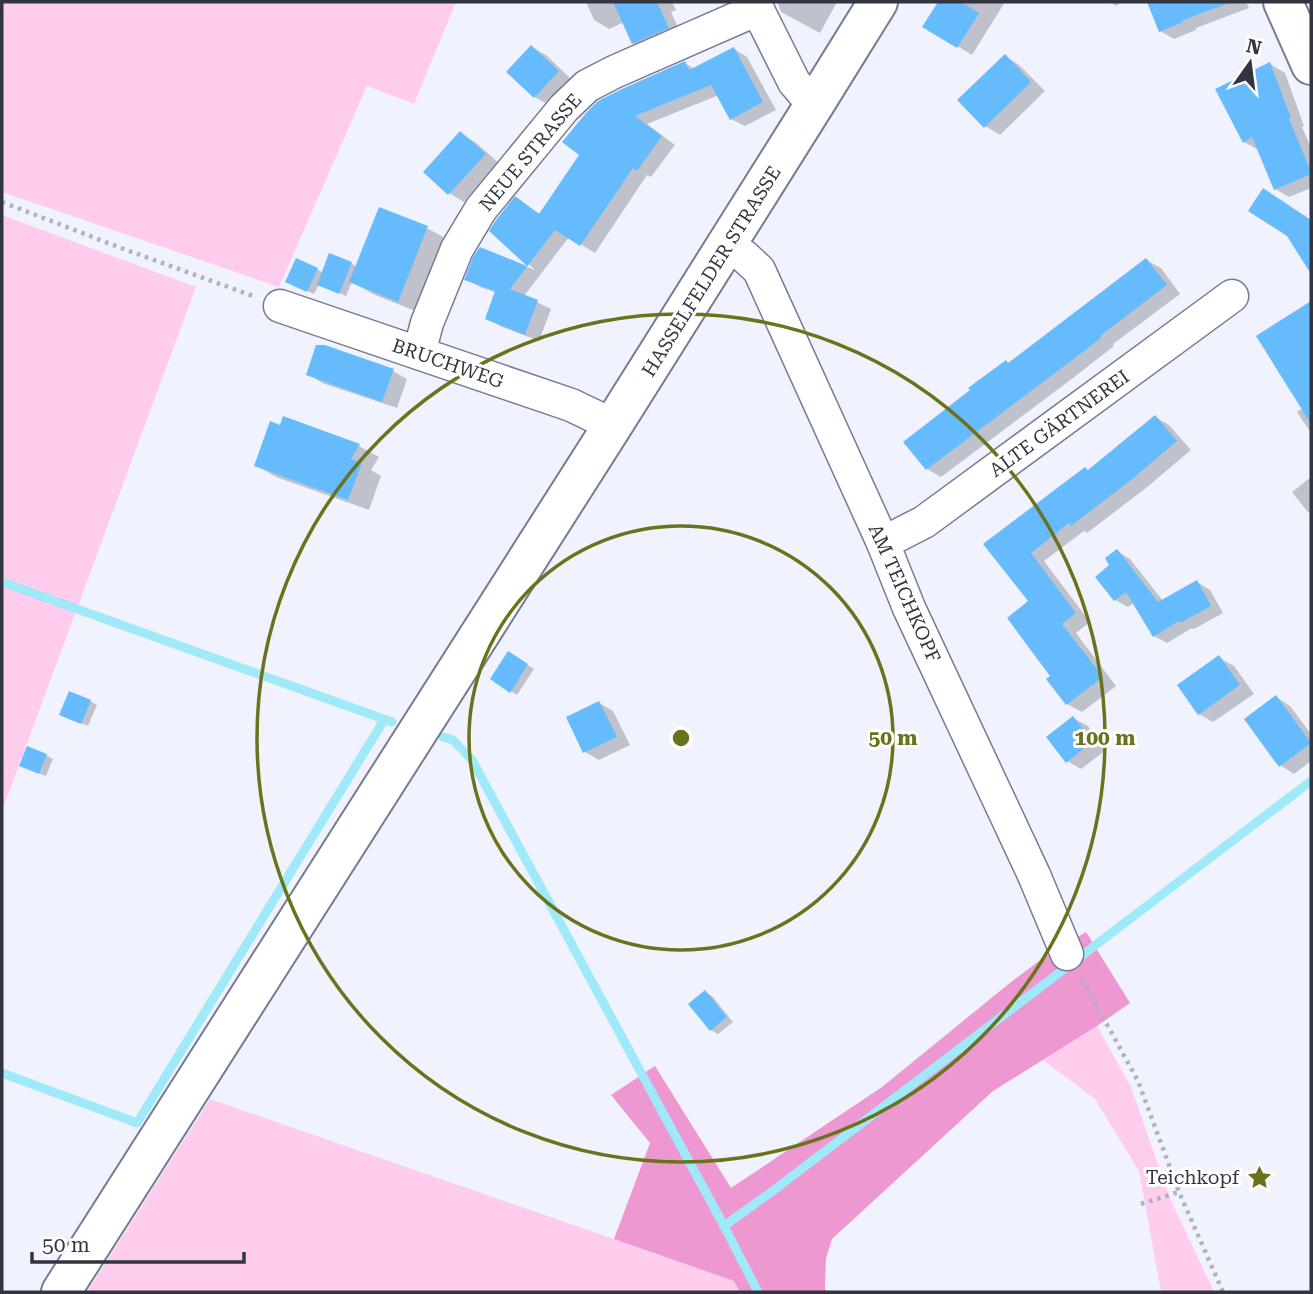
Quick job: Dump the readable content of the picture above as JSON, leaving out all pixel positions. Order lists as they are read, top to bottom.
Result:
{
  "streets": {
    "main road": ["HASSELFELDER STRASSE"],
    "street": [
      "NEUE STRASSE",
      "BRUCHWEG",
      "ALTE GÄRTNEREI",
      "AM TEICHKOPF"
    ]
  },
  "crossings": [
    ["NEUE STRASSE", "BRUCHWEG"],
    ["HASSELFELDER STRASSE", "BRUCHWEG"],
    ["HASSELFELDER STRASSE", "AM TEICHKOPF"],
    ["ALTE GÄRTNEREI", "AM TEICHKOPF"]
  ],
  "places": {
    "place": ["Teichkopf"]
  },
  "scale_bar": "50 m",
  "north": "top",
  "rings": ["50 m", "100 m"]
}
